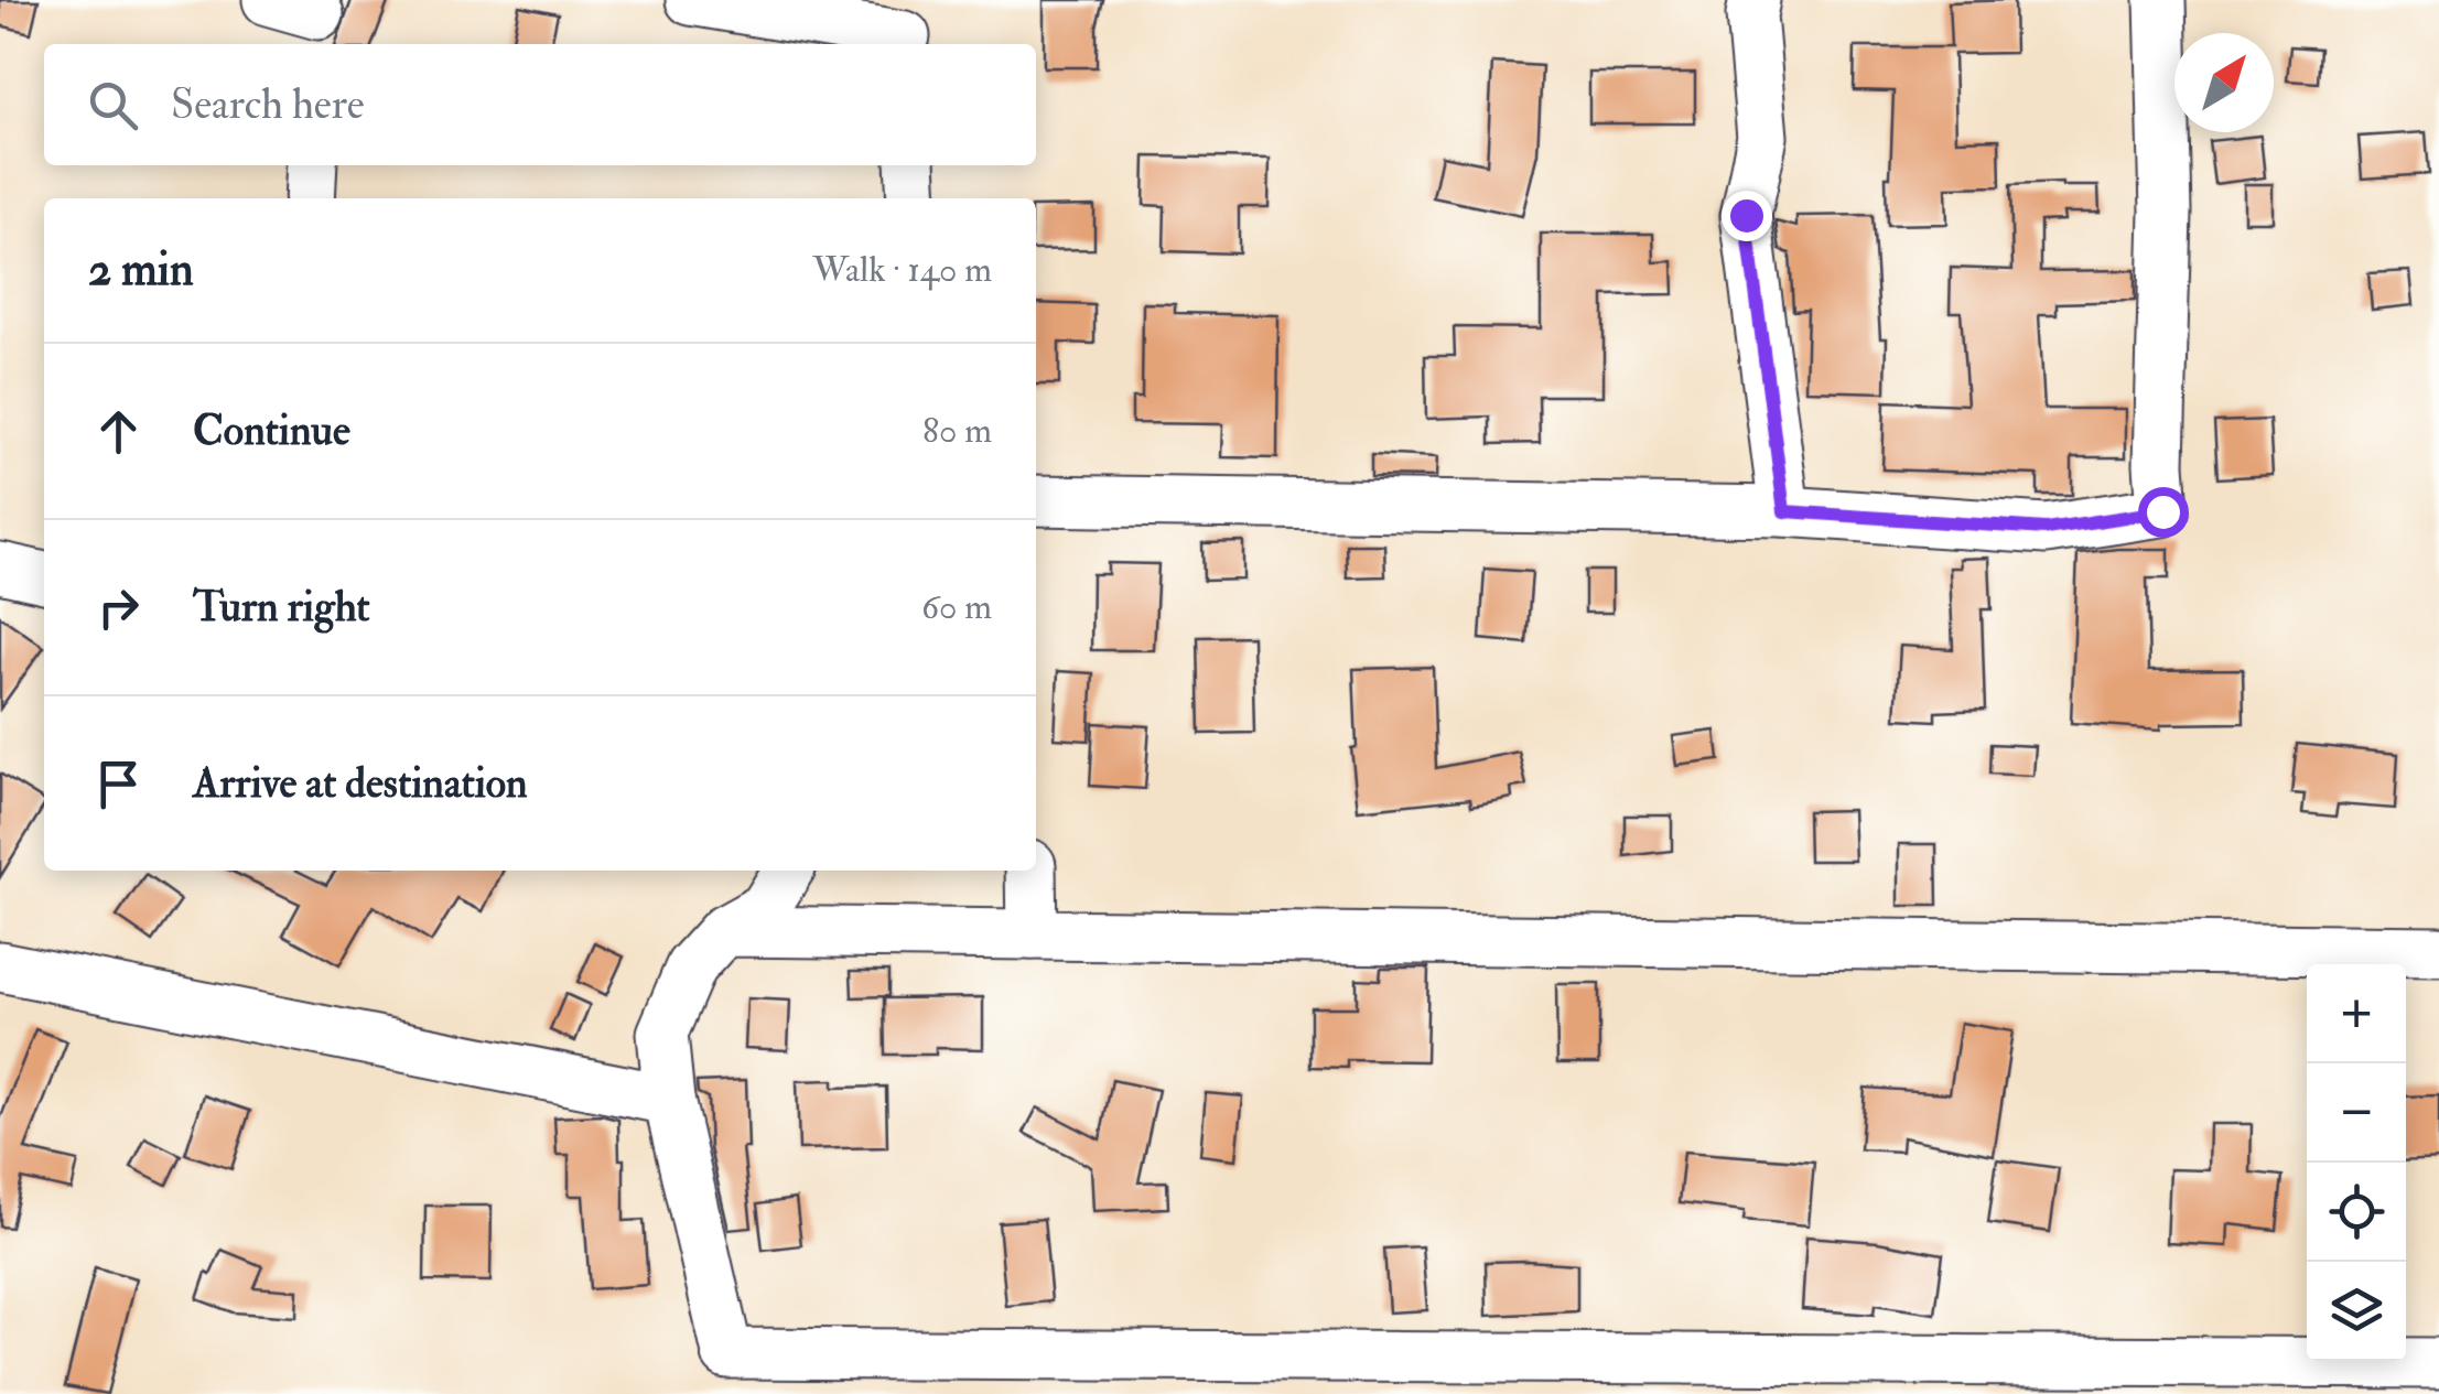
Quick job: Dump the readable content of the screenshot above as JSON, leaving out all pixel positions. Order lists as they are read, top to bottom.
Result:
{
  "north": "top right",
  "page": {
    "search": "Search here",
    "heading": ["2 min", "Walk · 140 m"],
    "list": [
      ["Continue", "80 m"],
      ["Turn right", "60 m"],
      "Arrive at destination"
    ],
    "map_buttons": ["+", "−"]
  }
}
